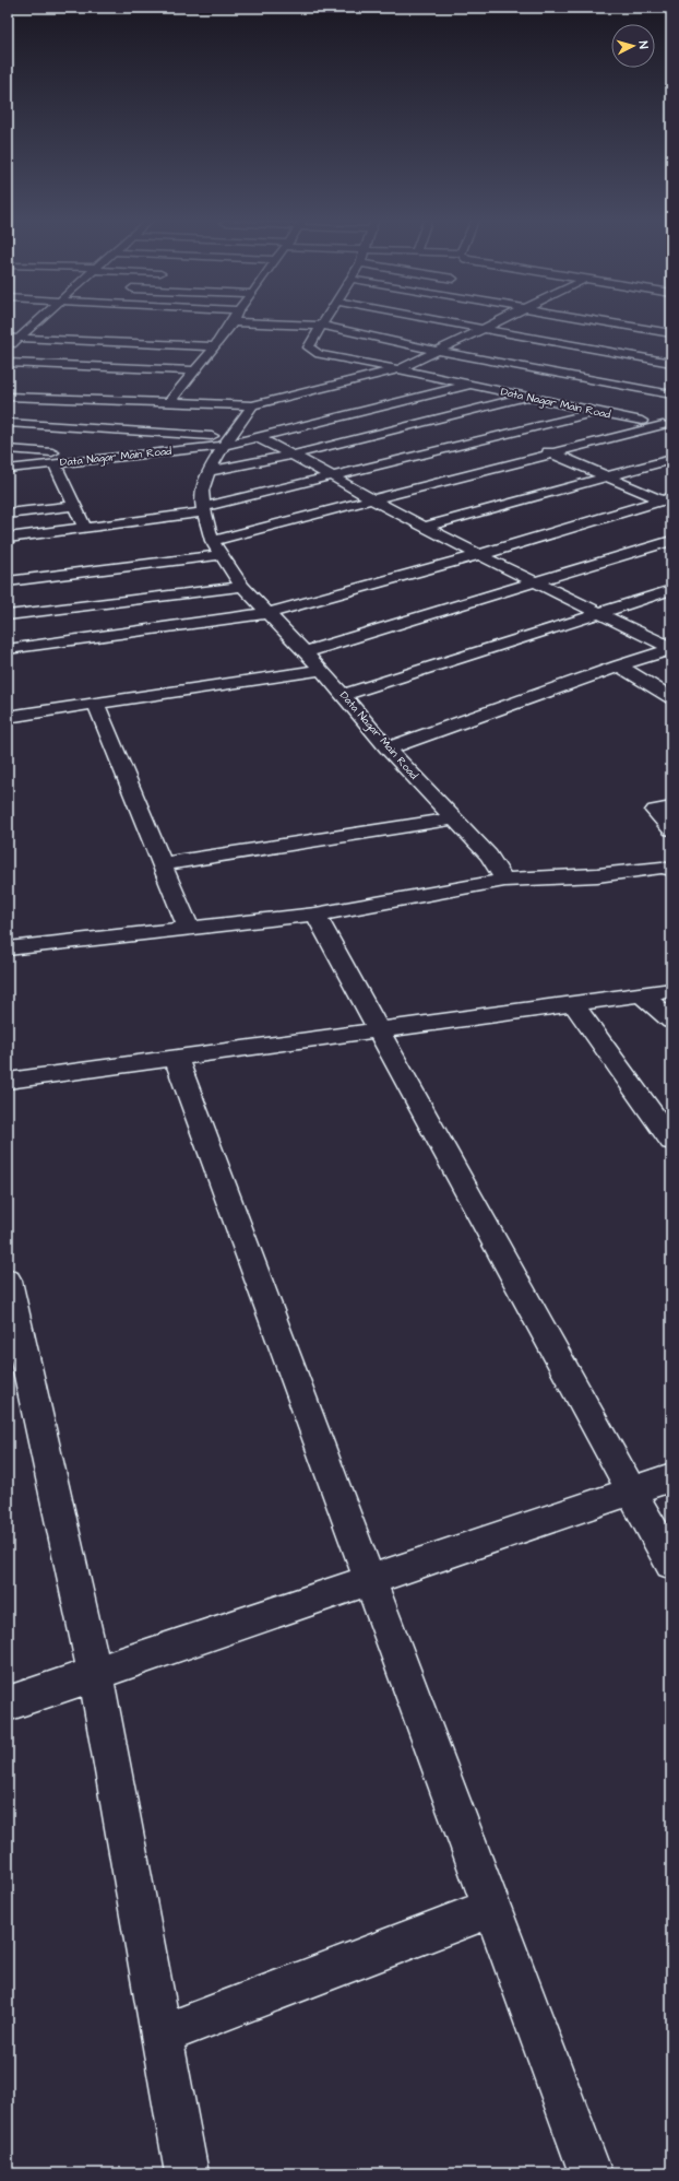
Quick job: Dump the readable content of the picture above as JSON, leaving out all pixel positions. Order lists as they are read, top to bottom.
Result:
{
  "streets": {
    "street": ["Data Nagar Main Road"]
  },
  "north": "right"
}
